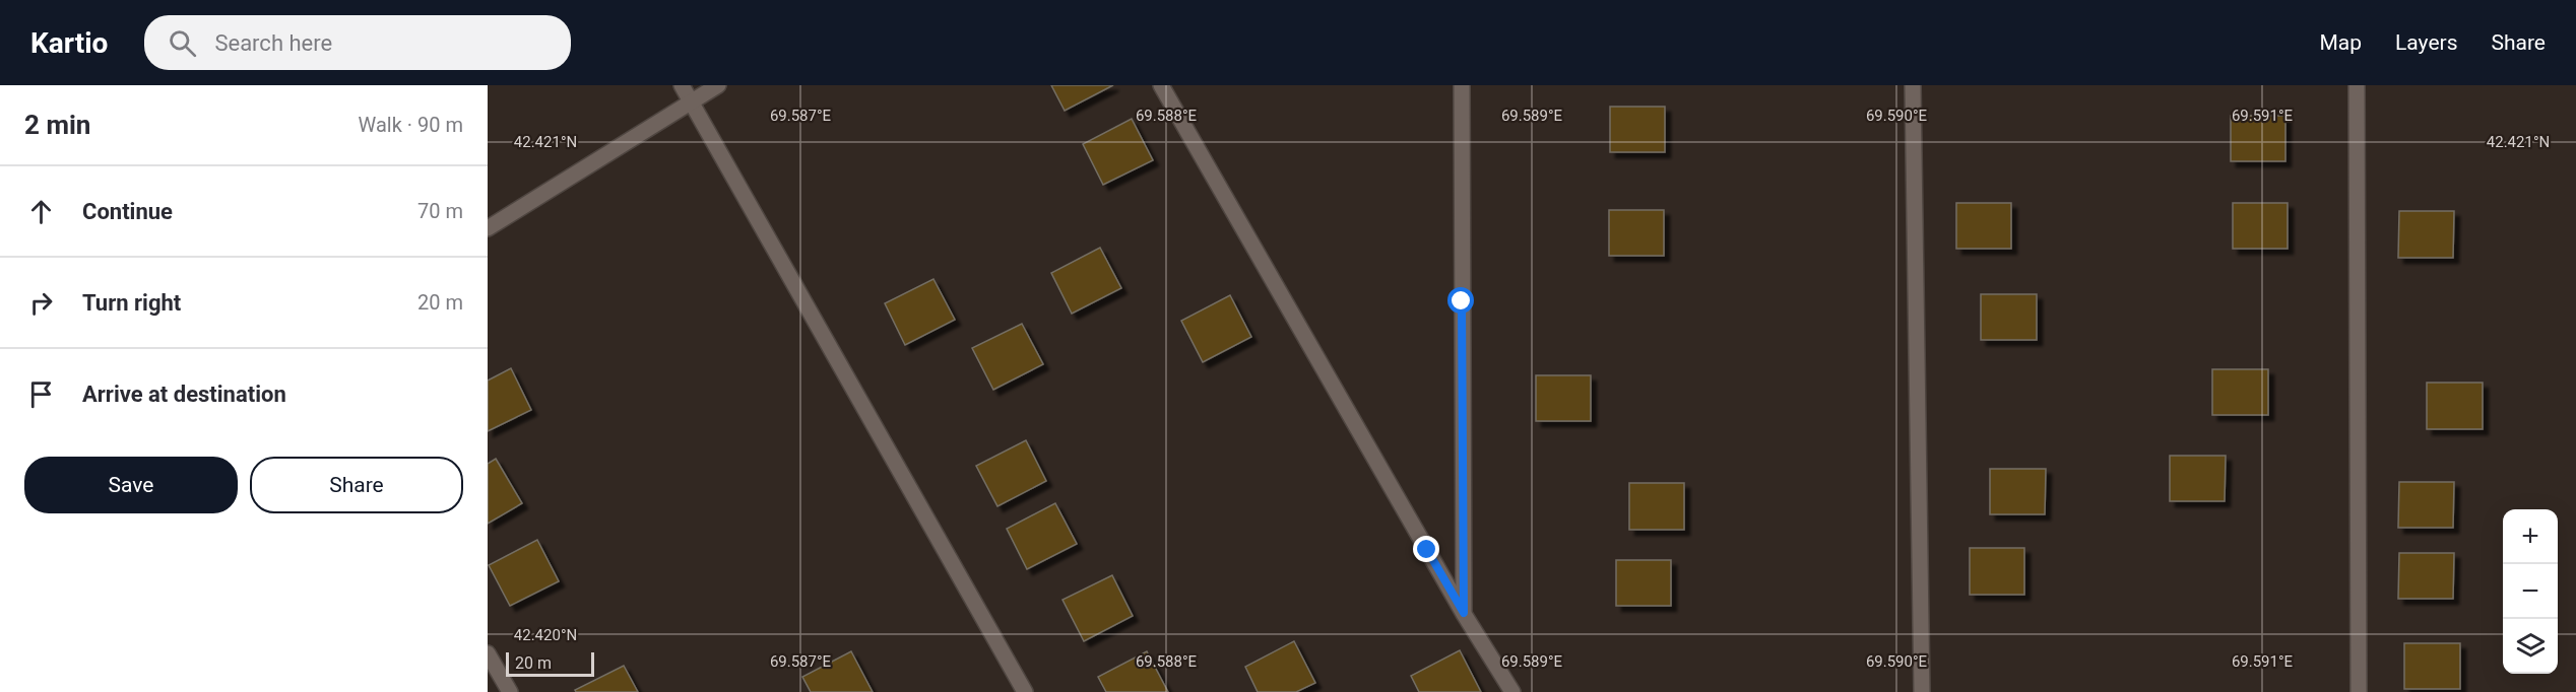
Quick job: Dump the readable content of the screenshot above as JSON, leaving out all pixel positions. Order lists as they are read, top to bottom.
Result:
{
  "scale_bar": "20 m",
  "page": {
    "header": "Kartio",
    "search": "Search here",
    "nav": ["Map", "Layers", "Share"],
    "heading": ["2 min", "Walk · 90 m"],
    "list": [
      ["Continue", "70 m"],
      ["Turn right", "20 m"],
      "Arrive at destination"
    ],
    "buttons": ["Save", "Share"],
    "map_buttons": ["+", "−"],
    "scale": "20 m"
  },
  "coordinates": [
    "69.587°E",
    "69.588°E",
    "69.589°E",
    "69.590°E",
    "69.591°E",
    "42.421°N",
    "42.420°N"
  ]
}
